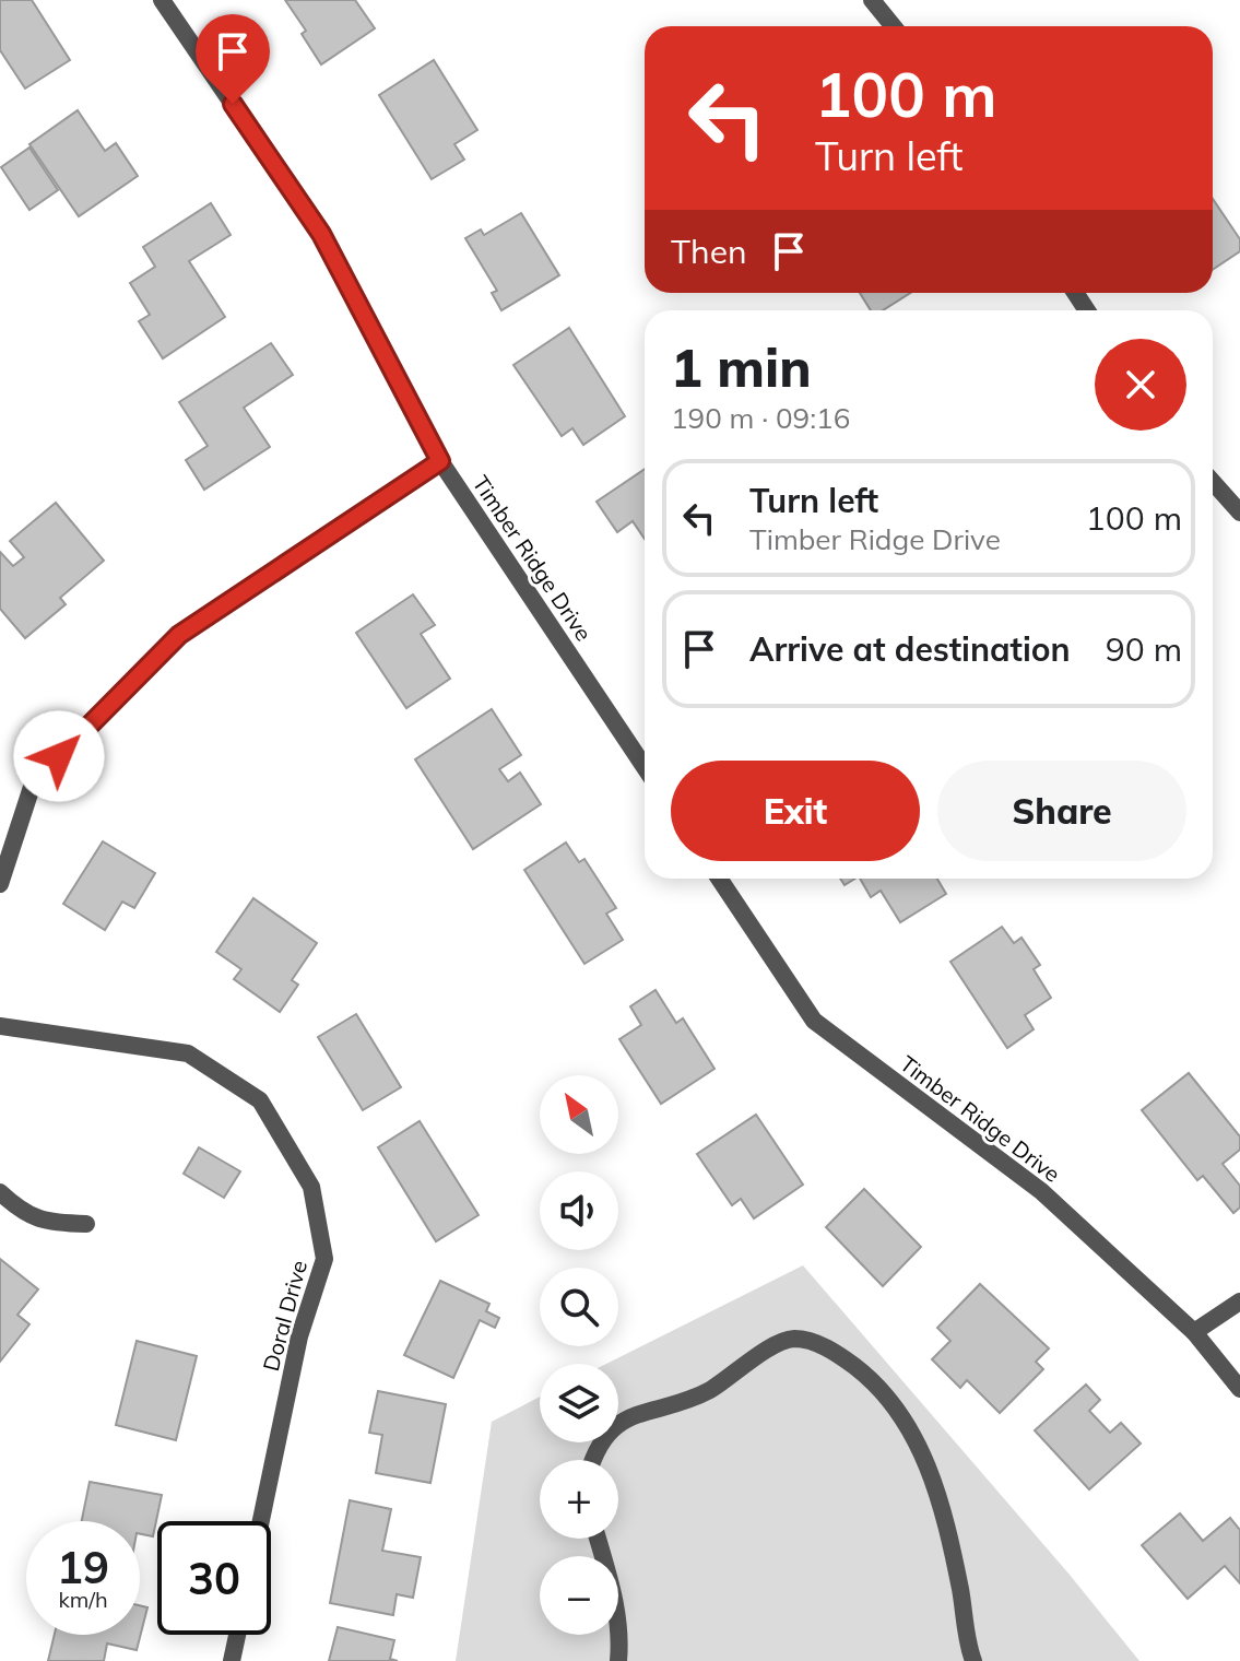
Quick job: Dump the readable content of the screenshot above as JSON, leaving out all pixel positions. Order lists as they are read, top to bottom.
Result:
{
  "streets": {
    "street": ["Timber Ridge Drive", "Doral Drive"]
  },
  "north": "top left",
  "page": {
    "turn": ["100 m", "Turn left"],
    "then": "Then",
    "heading": ["1 min", "190 m · 09:16"],
    "list": [
      {
        "name": "Turn left",
        "note": "Timber Ridge Drive",
        "value": "100 m"
      },
      {
        "name": "Arrive at destination",
        "value": "90 m"
      }
    ],
    "buttons": ["Exit", "Share"],
    "map_buttons": ["+", "−"],
    "speed": "19 km/h",
    "limit": "30"
  }
}
